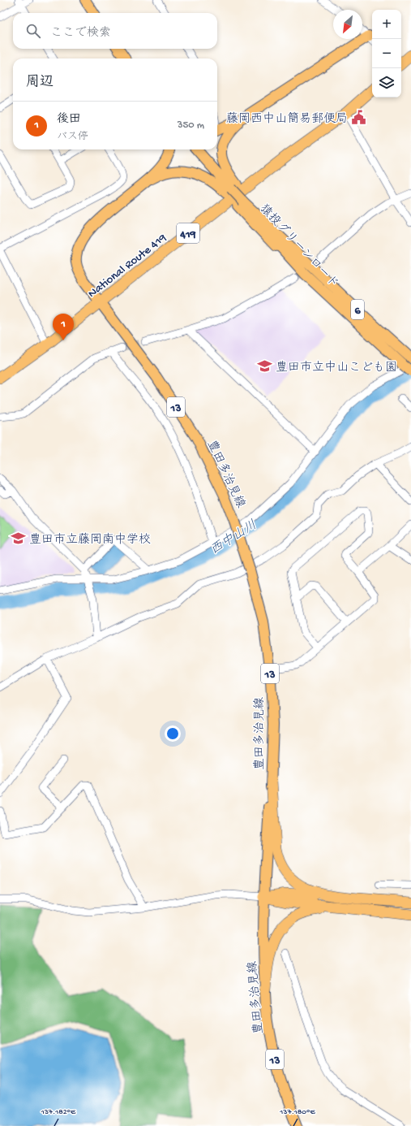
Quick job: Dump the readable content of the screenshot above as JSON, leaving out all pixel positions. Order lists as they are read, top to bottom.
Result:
{
  "streets": {
    "highway": ["419", "National Route 419"],
    "main road": [
      "猿投グリーンロード",
      "6",
      "13",
      "豊田多治見線"
    ]
  },
  "crossings": [
    ["National Route 419", "豊田多治見線"]
  ],
  "water": ["西中山川"],
  "places": {
    "public building": ["藤岡西中山簡易郵便局"],
    "school or university": ["豊田市立中山こども園", "豊田市立藤岡南中学校"]
  },
  "north": "bottom left",
  "page": {
    "map_buttons": ["+", "−"],
    "search": "ここで検索",
    "heading": "周辺",
    "list": [
      {
        "mark": "1",
        "name": "後田",
        "note": "バス停",
        "value": "350 m"
      }
    ],
    "pins": "1"
  },
  "coordinates": ["137.182°E", "137.180°E"]
}
